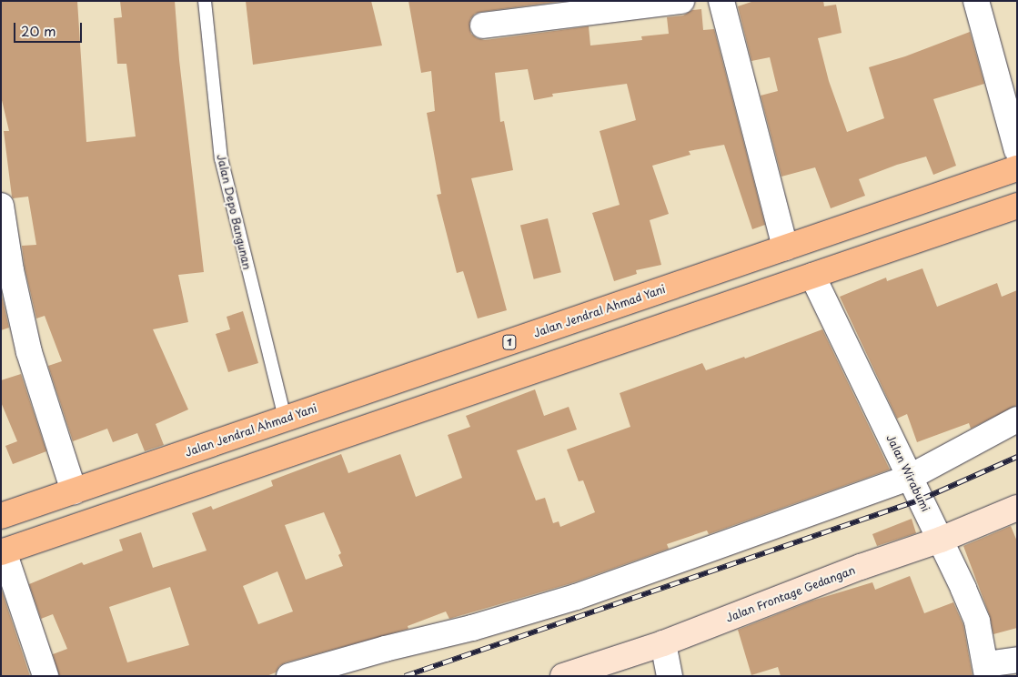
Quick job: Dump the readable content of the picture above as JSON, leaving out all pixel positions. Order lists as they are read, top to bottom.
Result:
{
  "streets": {
    "highway": ["Jalan Jendral Ahmad Yani", "1"],
    "street": ["Jalan Wirabumi", "Jalan Frontage Gedangan"],
    "lane": ["Jalan Depo Bangunan"]
  },
  "crossings": [
    ["Jalan Depo Bangunan", "Jalan Jendral Ahmad Yani"],
    ["Jalan Wirabumi", "Jalan Frontage Gedangan"]
  ],
  "scale_bar": "20 m"
}
